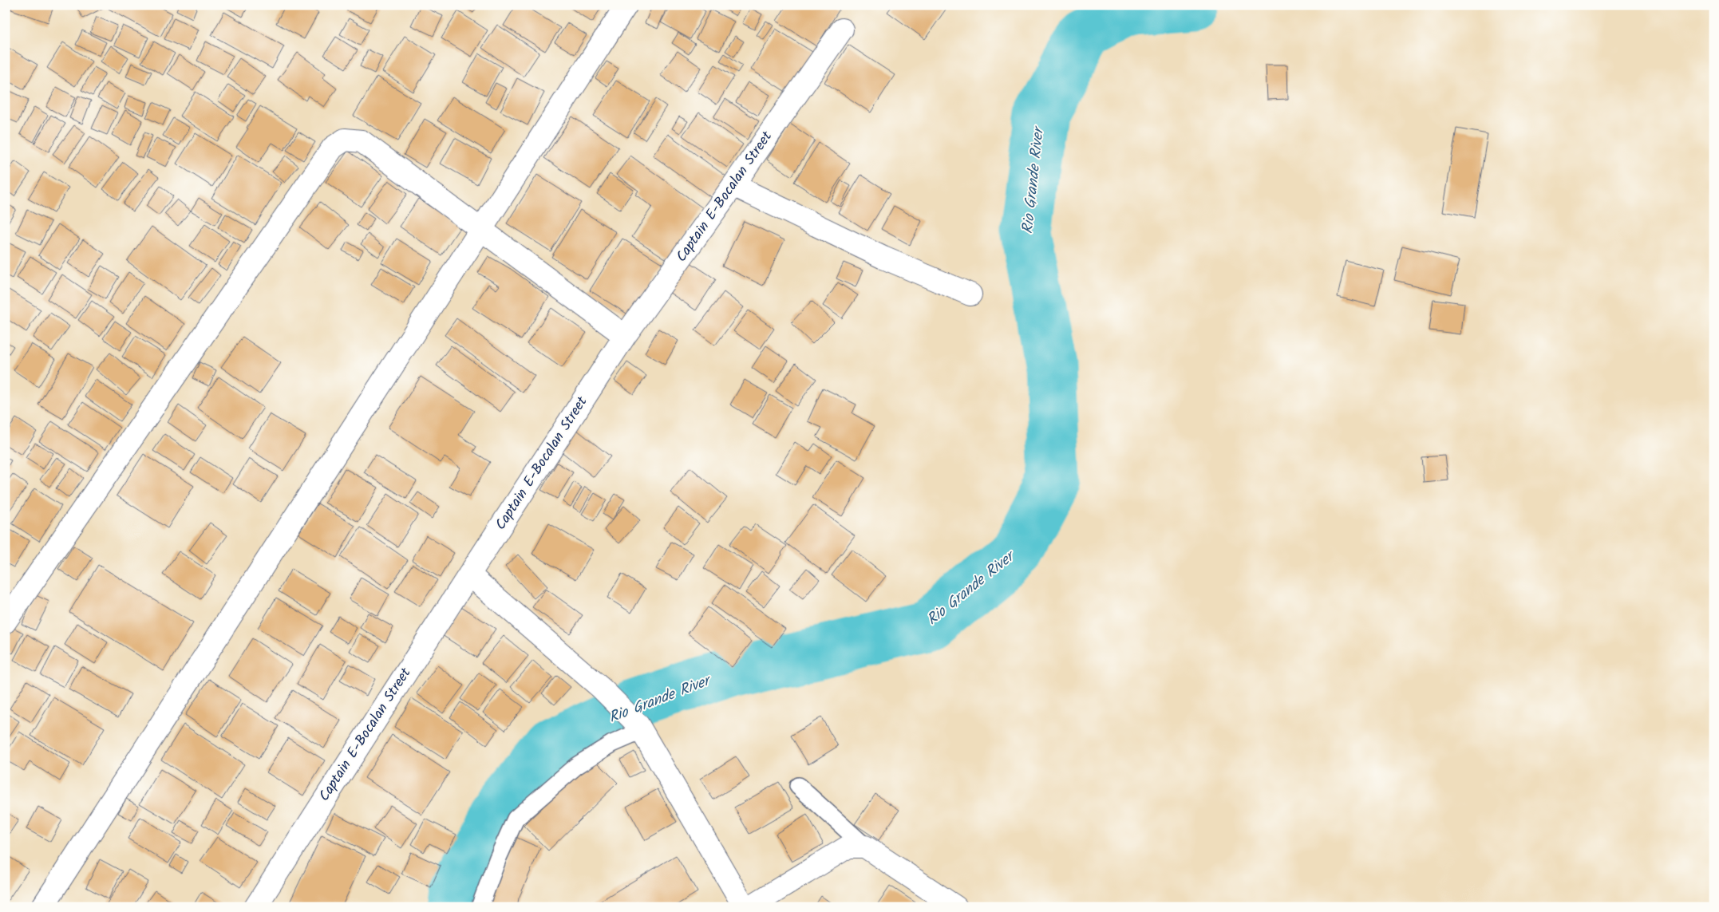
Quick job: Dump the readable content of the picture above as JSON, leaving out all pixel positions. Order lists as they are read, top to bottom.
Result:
{
  "streets": {
    "street": ["Captain E-Bocalan Street"]
  },
  "water": ["Rio Grande River"]
}
